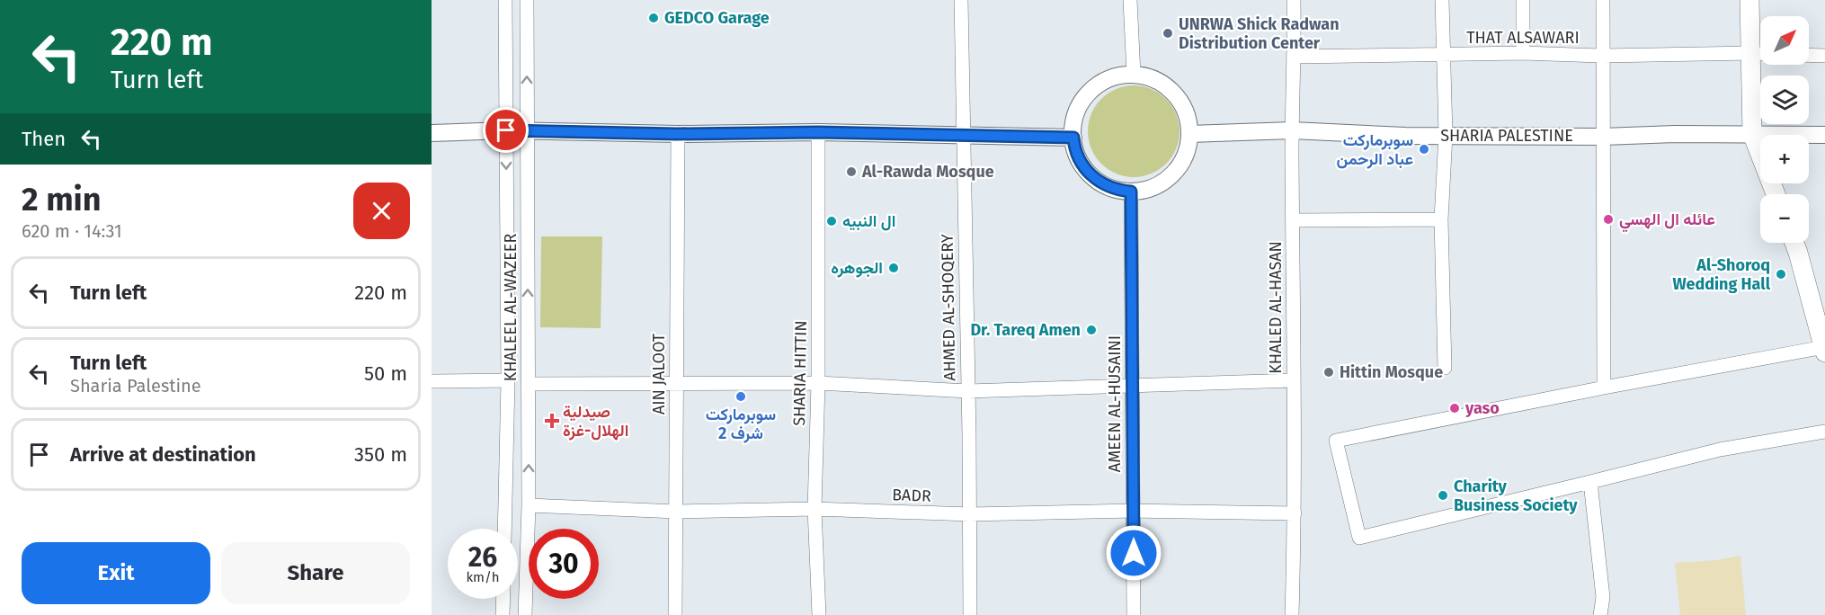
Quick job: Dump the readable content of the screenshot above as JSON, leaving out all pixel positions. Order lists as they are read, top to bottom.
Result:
{
  "streets": {
    "street": [
      "THAT ALSAWARI",
      "SHARIA PALESTINE",
      "KHALEEL AL-WAZEER",
      "AHMED AL-SHOQERY",
      "KHALED AL-HASAN",
      "SHARIA HITTIN",
      "AIN JALOOT",
      "AMEEN AL-HUSAINI",
      "BADR"
    ]
  },
  "crossings": [
    ["THAT ALSAWARI", "KHALED AL-HASAN"],
    ["SHARIA PALESTINE", "KHALED AL-HASAN"],
    ["SHARIA PALESTINE", "AMEEN AL-HUSAINI"],
    ["KHALEEL AL-WAZEER", "BADR"],
    ["AHMED AL-SHOQERY", "BADR"],
    ["KHALED AL-HASAN", "BADR"],
    ["SHARIA HITTIN", "BADR"],
    ["AIN JALOOT", "BADR"],
    ["AMEEN AL-HUSAINI", "BADR"]
  ],
  "places": {
    "other": [
      "GEDCO Garage",
      "UNRWA Shick Radwan Distribution Center",
      "سوبرماركت عباد الرحمن",
      "Al-Rawda Mosque",
      "عائله ال الهسي",
      "ال النبيه",
      "الجوهره",
      "Al-Shoroq Wedding Hall",
      "Dr. Tareq Amen",
      "Hittin Mosque",
      "سوبرماركت شرف 2",
      "yaso",
      "Charity Business Society"
    ],
    "health": ["صيدلية الهلال-غزة"]
  },
  "north": "top right",
  "page": {
    "turn": ["220 m", "Turn left"],
    "map_buttons": ["+", "−"],
    "then": "Then",
    "heading": ["2 min", "620 m · 14:31"],
    "list": [
      {
        "name": "Turn left",
        "value": "220 m"
      },
      {
        "name": "Turn left",
        "note": "Sharia Palestine",
        "value": "50 m"
      },
      {
        "name": "Arrive at destination",
        "value": "350 m"
      }
    ],
    "speed": "26 km/h",
    "limit": "30",
    "buttons": ["Exit", "Share"]
  }
}
